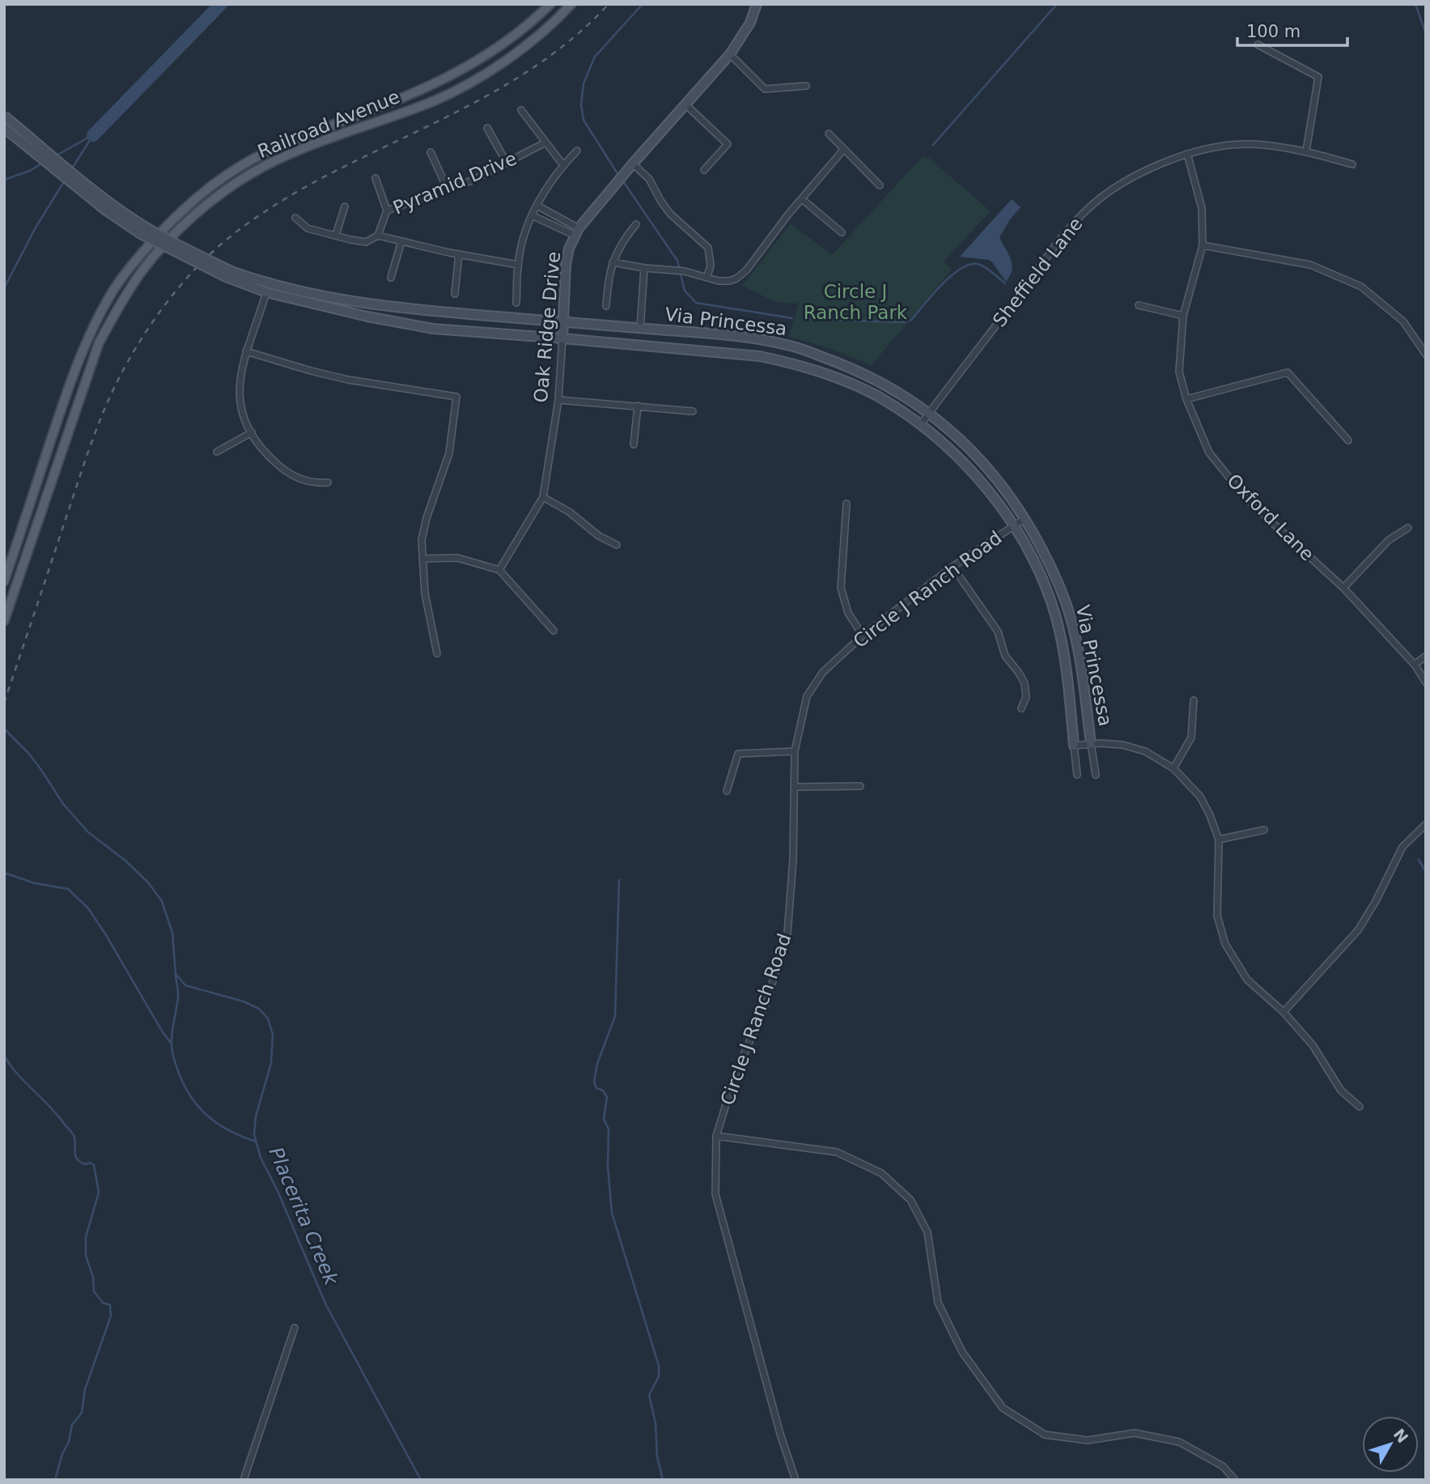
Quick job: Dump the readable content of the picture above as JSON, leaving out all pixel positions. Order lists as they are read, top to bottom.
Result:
{
  "streets": {
    "main road": ["Railroad Avenue", "Via Princessa", "Oak Ridge Drive"],
    "street": [
      "Pyramid Drive",
      "Sheffield Lane",
      "Oxford Lane",
      "Circle J Ranch Road"
    ]
  },
  "crossings": [
    ["Sheffield Lane", "Via Princessa"],
    ["Sheffield Lane", "Oxford Lane"],
    ["Via Princessa", "Oak Ridge Drive"],
    ["Via Princessa", "Circle J Ranch Road"]
  ],
  "water": ["Placerita Creek"],
  "parks": ["Circle J Ranch Park"],
  "scale_bar": "100 m",
  "north": "top right"
}
